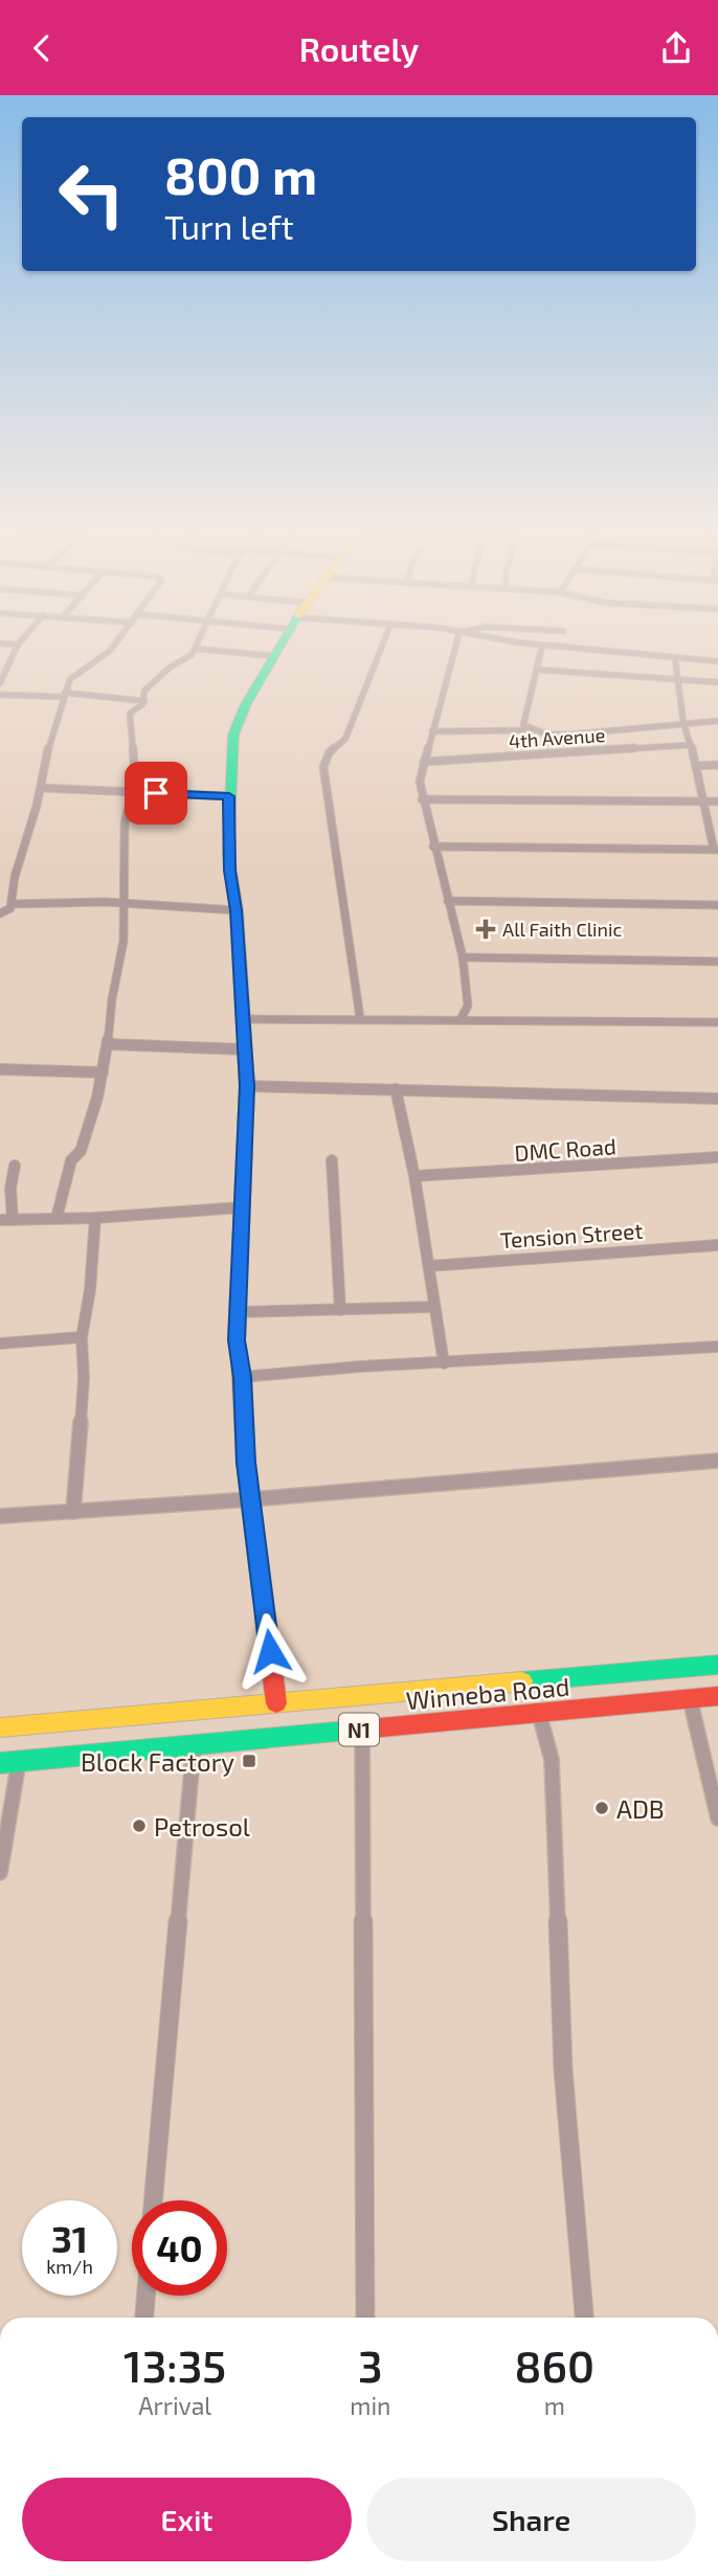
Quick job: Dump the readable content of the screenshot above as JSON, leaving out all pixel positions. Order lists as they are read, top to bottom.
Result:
{
  "streets": {
    "main road": ["Winneba Road", "N1"],
    "street": ["4th Avenue", "DMC Road", "Tension Street"]
  },
  "places": {
    "health": ["All Faith Clinic"],
    "transit": ["Block Factory"],
    "other": ["ADB", "Petrosol"]
  },
  "page": {
    "header": "Routely",
    "turn": ["800 m", "Turn left"],
    "speed": "31 km/h",
    "limit": "40",
    "eta": [
      "13:35",
      "Arrival",
      "3",
      "min",
      "860",
      "m"
    ],
    "buttons": ["Exit", "Share"]
  }
}
